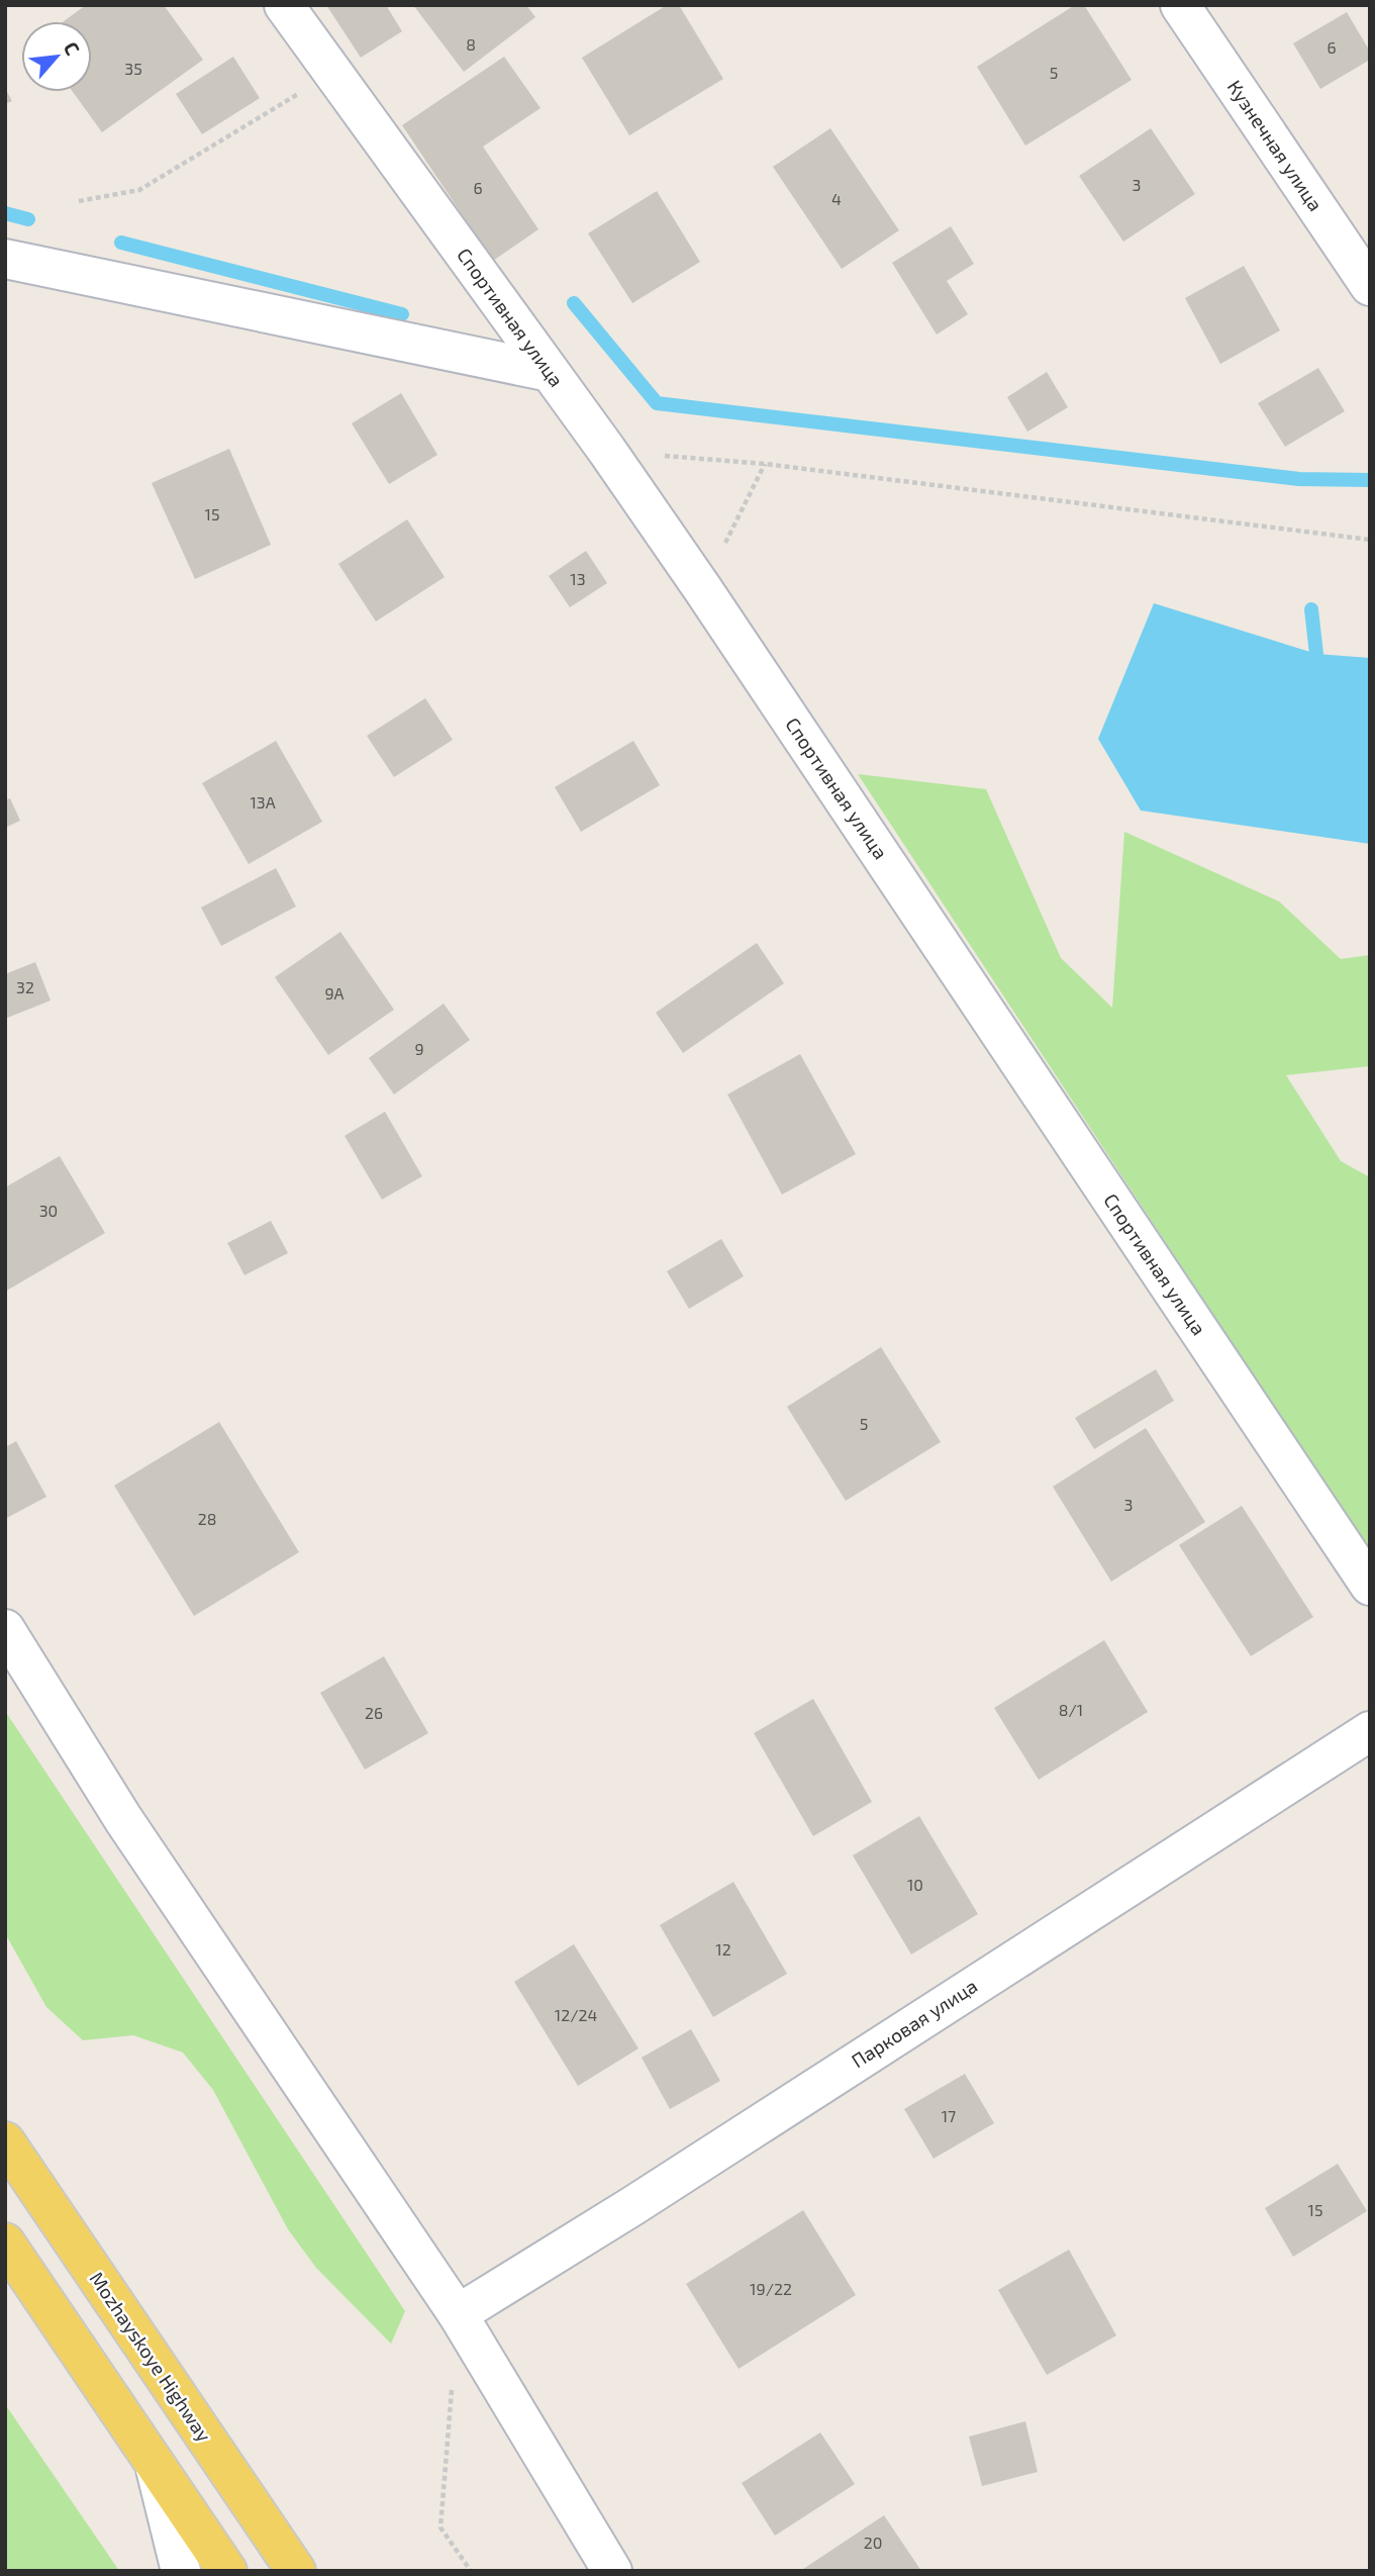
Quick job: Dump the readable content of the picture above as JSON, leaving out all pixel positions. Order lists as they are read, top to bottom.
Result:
{
  "streets": {
    "main road": ["Mozhayskoye Highway"],
    "street": ["Кузнечная улица", "Спортивная улица", "Парковая улица"]
  },
  "house_numbers": [
    "8",
    "6",
    "35",
    "5",
    "3",
    "6",
    "4",
    "15",
    "13",
    "13А",
    "32",
    "9А",
    "9",
    "30",
    "5",
    "3",
    "28",
    "8/1",
    "26",
    "10",
    "12",
    "12/24",
    "17",
    "15",
    "19/22",
    "20"
  ],
  "north": "top right"
}
